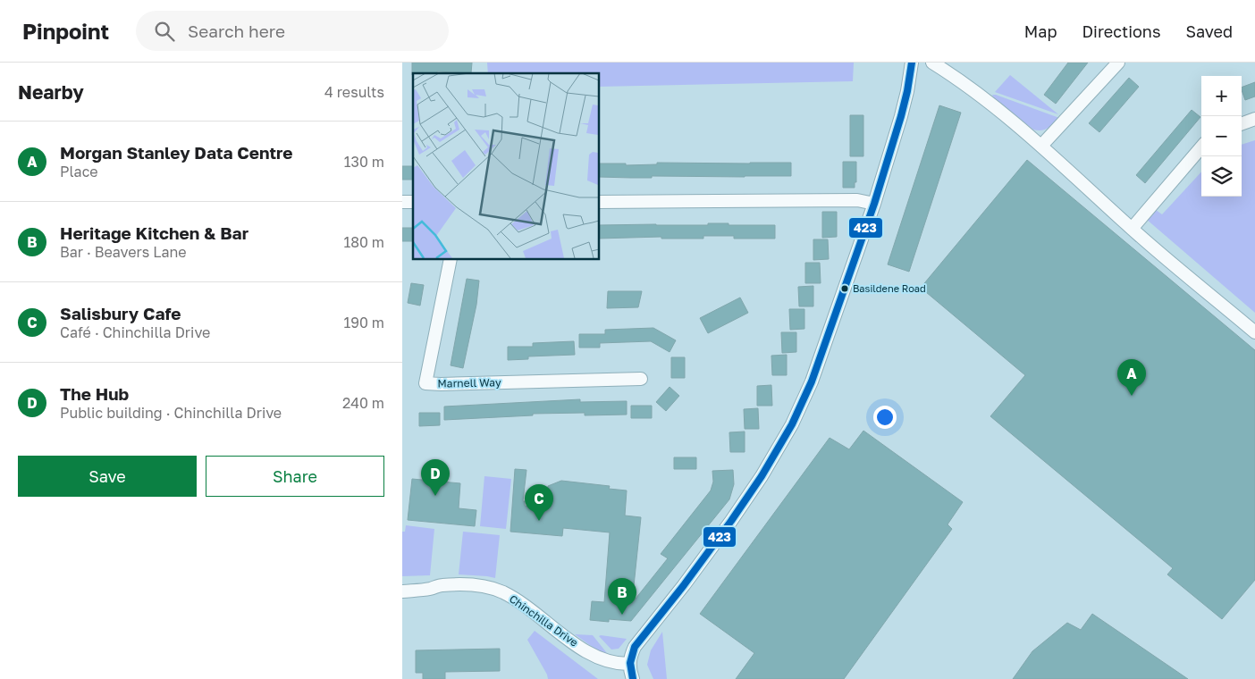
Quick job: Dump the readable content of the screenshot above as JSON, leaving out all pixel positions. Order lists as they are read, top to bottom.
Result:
{
  "streets": {
    "street": ["Marnell Way", "Chinchilla Drive"]
  },
  "places": ["Basildene Road"],
  "lines": ["transit line 423"],
  "page": {
    "header": "Pinpoint",
    "search": "Search here",
    "nav": ["Map", "Directions", "Saved"],
    "heading": ["Nearby", "4 results"],
    "map_buttons": ["+", "−"],
    "list": [
      {
        "mark": "A",
        "name": "Morgan Stanley Data Centre",
        "note": "Place",
        "value": "130 m"
      },
      {
        "mark": "B",
        "name": "Heritage Kitchen & Bar",
        "note": "Bar · Beavers Lane",
        "value": "180 m"
      },
      {
        "mark": "C",
        "name": "Salisbury Cafe",
        "note": "Café · Chinchilla Drive",
        "value": "190 m"
      },
      {
        "mark": "D",
        "name": "The Hub",
        "note": "Public building · Chinchilla Drive",
        "value": "240 m"
      }
    ],
    "pins": [
      "A",
      "D",
      "C",
      "B"
    ],
    "buttons": ["Save", "Share"]
  }
}
